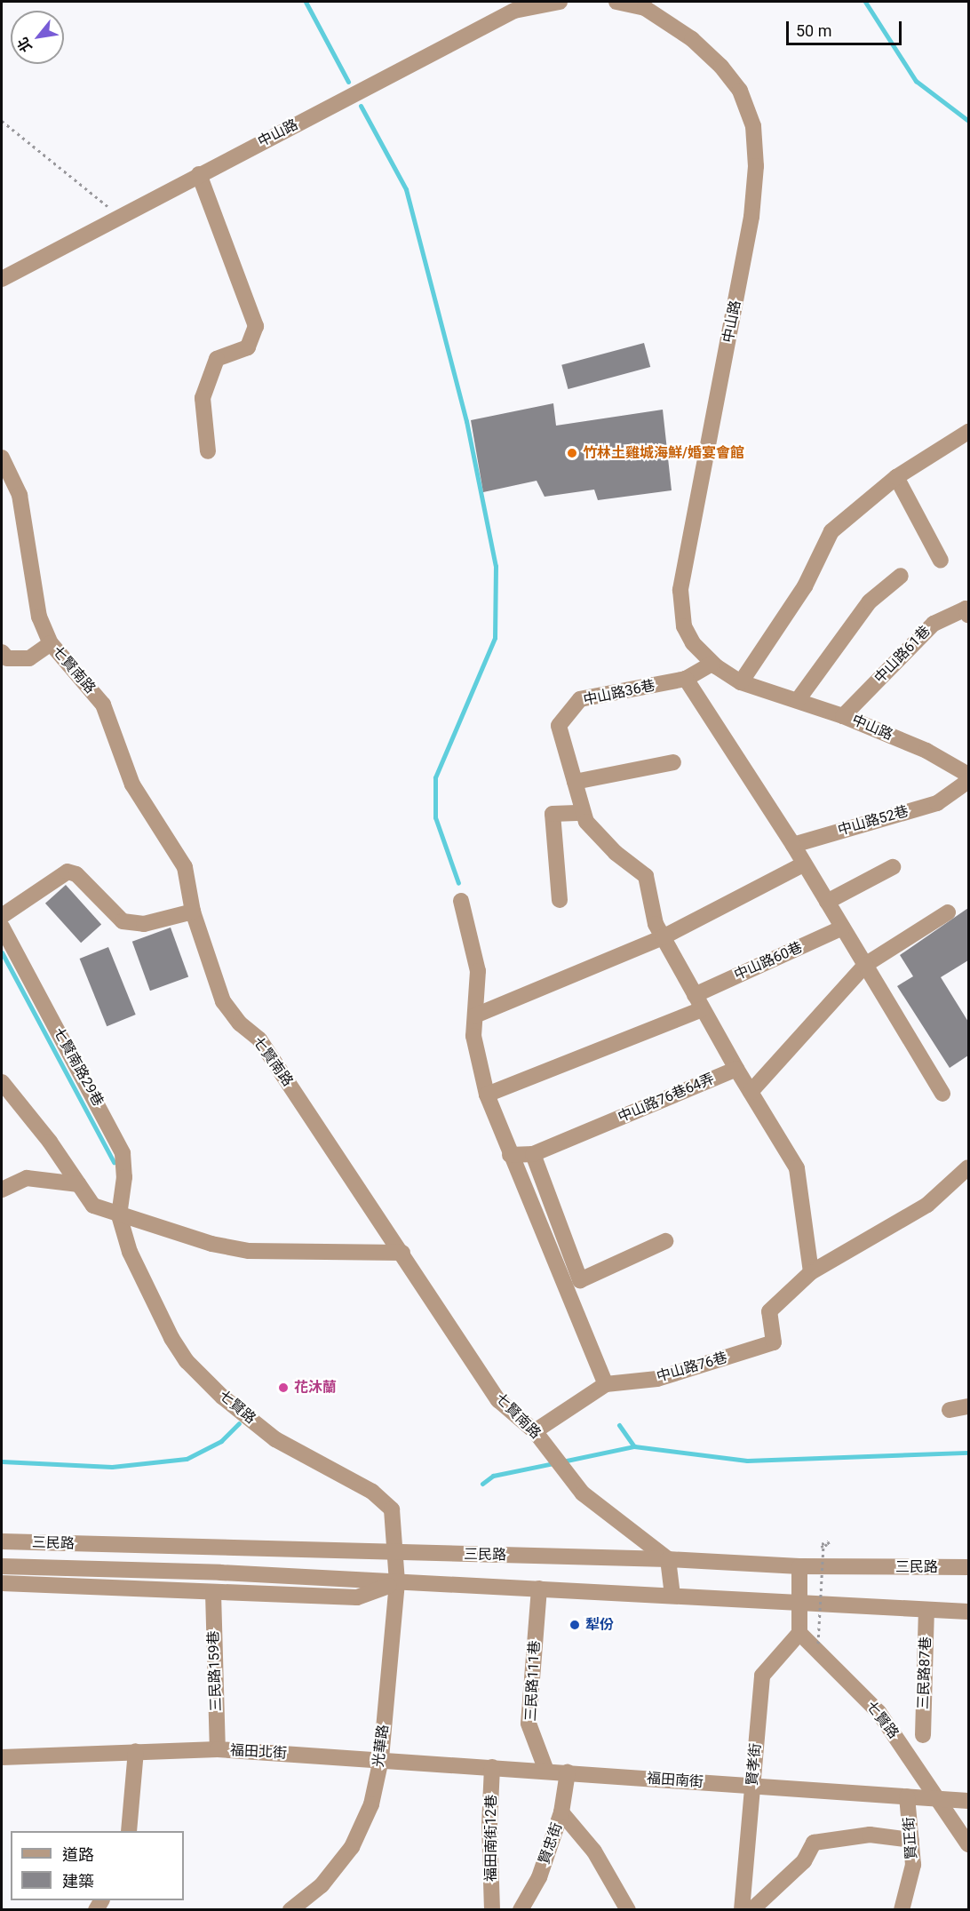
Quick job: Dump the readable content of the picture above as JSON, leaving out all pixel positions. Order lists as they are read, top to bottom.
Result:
{
  "streets": {
    "street": [
      "中山路",
      "中山路61巷",
      "七賢南路",
      "中山路36巷",
      "中山路52巷",
      "中山路60巷",
      "七賢南路29巷",
      "中山路76巷64弄",
      "中山路76巷",
      "七賢路",
      "三民路",
      "三民路159巷",
      "三民路87巷",
      "三民路111巷",
      "光華路",
      "福田北街",
      "賢孝街",
      "福田南街",
      "福田南街12巷",
      "賢正街",
      "賢忠街"
    ]
  },
  "crossings": [
    ["中山路", "中山路61巷"],
    ["中山路", "中山路36巷"],
    ["七賢南路", "中山路76巷"],
    ["七賢南路", "三民路"],
    ["七賢南路29巷", "七賢路"],
    ["七賢路", "三民路"],
    ["七賢路", "光華路"],
    ["七賢路", "賢孝街"],
    ["七賢路", "福田南街"],
    ["三民路", "三民路159巷"],
    ["三民路", "三民路87巷"],
    ["三民路", "三民路111巷"],
    ["三民路", "光華路"],
    ["三民路159巷", "福田北街"],
    ["三民路111巷", "福田南街"],
    ["光華路", "福田北街"],
    ["光華路", "福田南街"],
    ["福田北街", "福田南街"],
    ["賢孝街", "福田南街"],
    ["福田南街", "福田南街12巷"],
    ["福田南街", "賢正街"],
    ["福田南街", "賢忠街"]
  ],
  "places": ["竹林土雞城海鮮/婚宴會館", "花沐蘭", "犁份"],
  "legend": ["道路", "建築"],
  "scale_bar": "50 m",
  "north": "bottom left"
}
